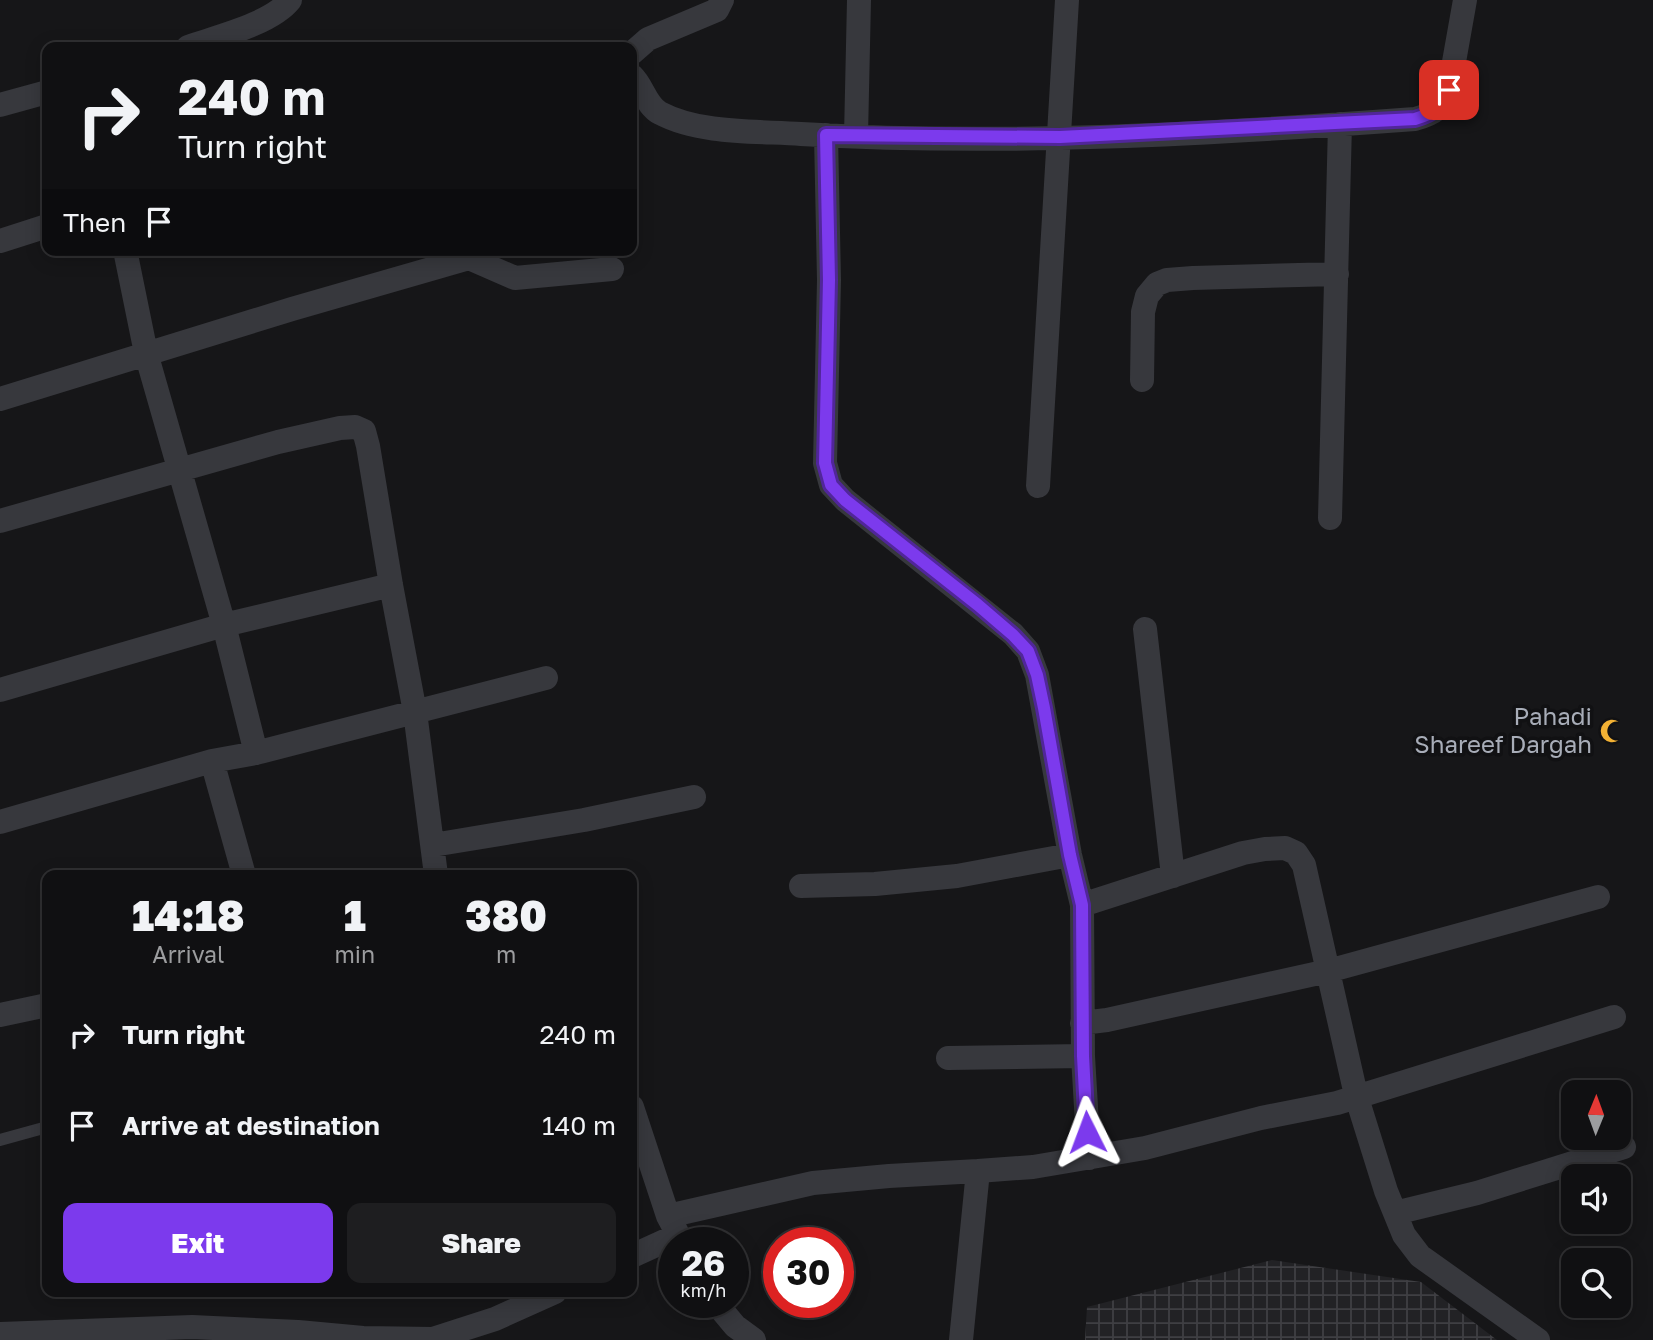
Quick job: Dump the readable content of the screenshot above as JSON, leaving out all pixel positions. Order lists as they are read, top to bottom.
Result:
{
  "places": {
    "mosque": ["Pahadi Shareef Dargah"]
  },
  "north": "top",
  "page": {
    "turn": ["240 m", "Turn right"],
    "then": "Then",
    "eta": [
      "14:18",
      "Arrival",
      "1",
      "min",
      "380",
      "m"
    ],
    "list": [
      {
        "name": "Turn right",
        "value": "240 m"
      },
      {
        "name": "Arrive at destination",
        "value": "140 m"
      }
    ],
    "buttons": ["Exit", "Share"],
    "speed": "26 km/h",
    "limit": "30"
  }
}
